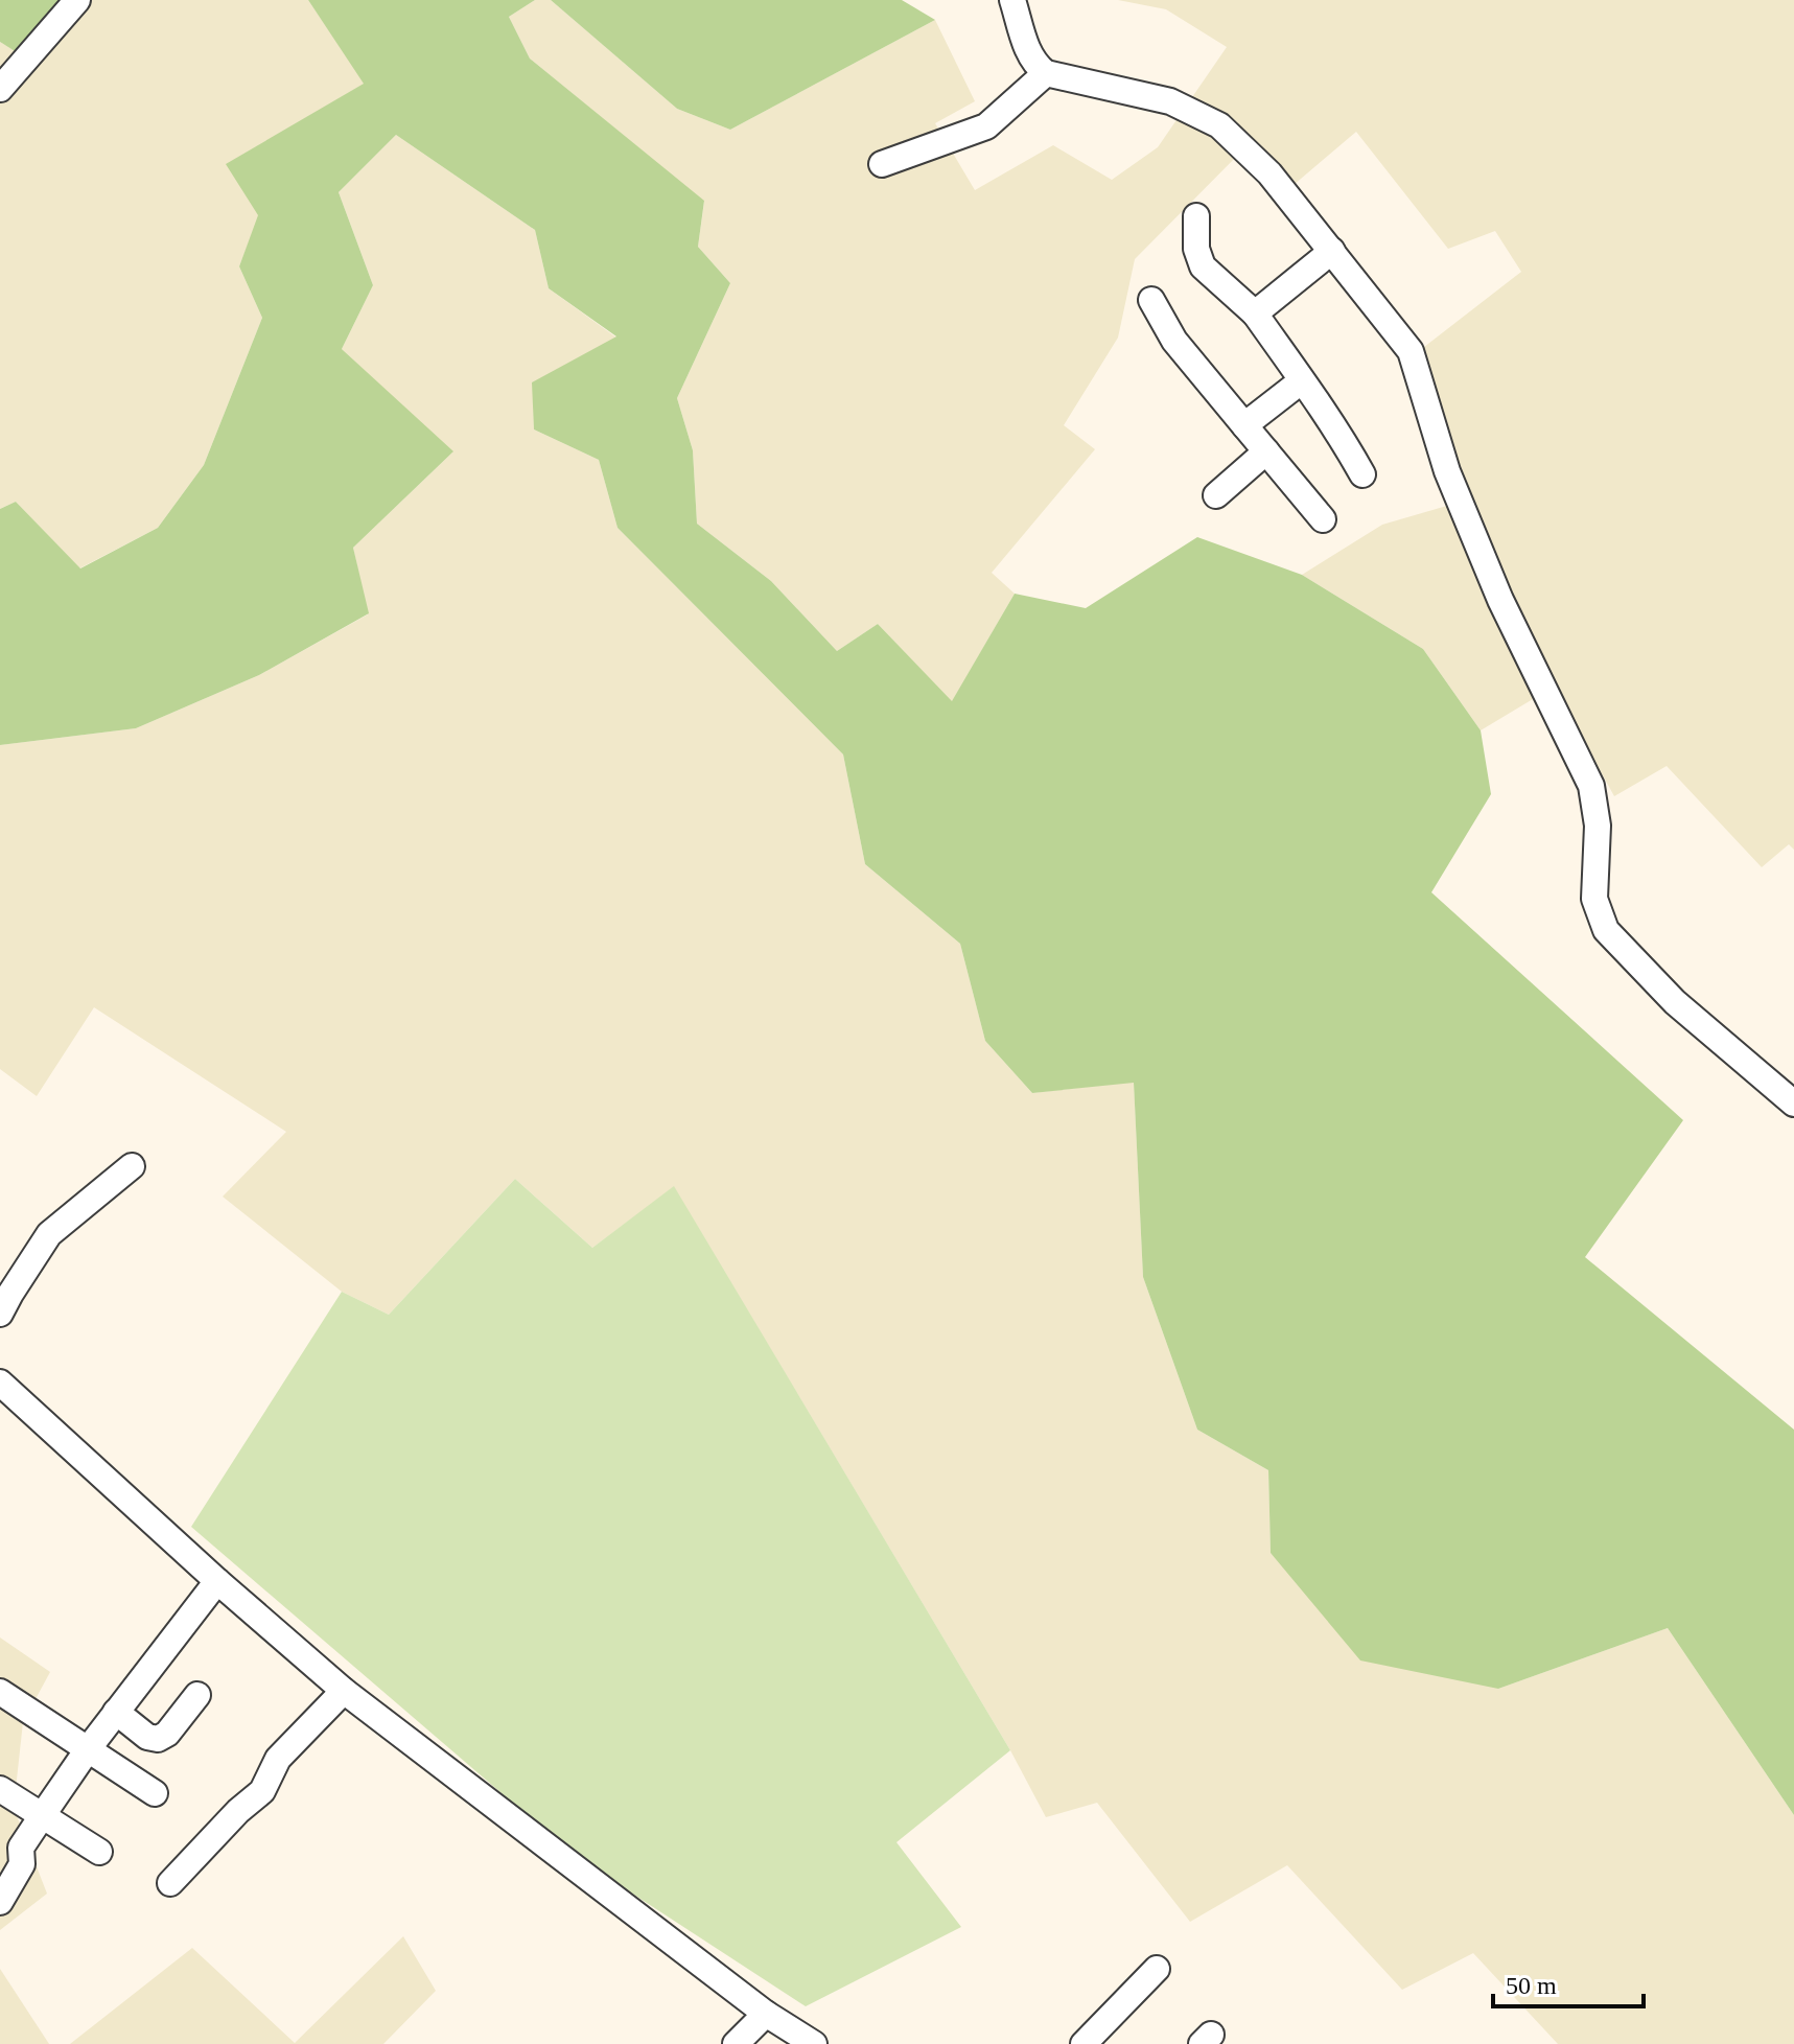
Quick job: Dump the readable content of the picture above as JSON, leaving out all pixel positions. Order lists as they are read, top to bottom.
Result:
{
  "scale_bar": "50 m"
}
